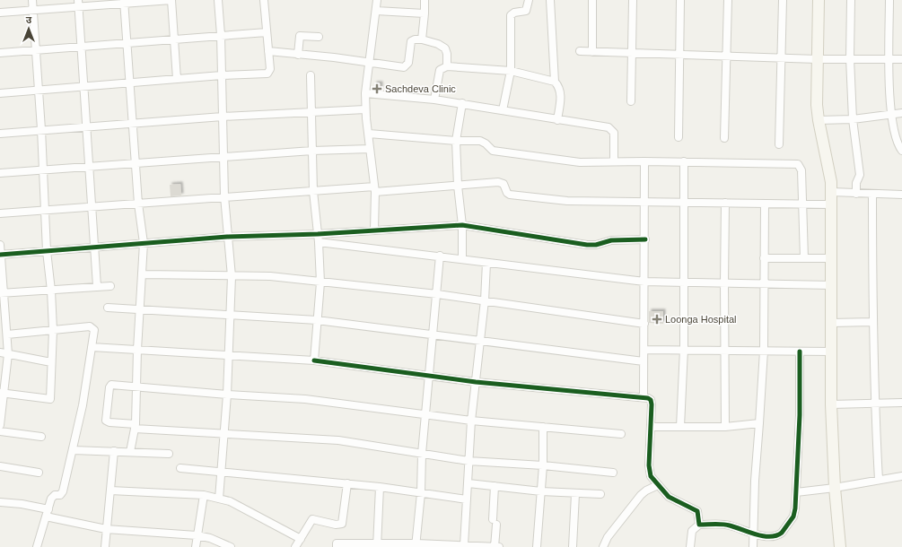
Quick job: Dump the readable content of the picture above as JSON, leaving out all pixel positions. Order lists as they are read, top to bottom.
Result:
{
  "places": {
    "health": ["Sachdeva Clinic", "Loonga Hospital"]
  },
  "north": "top"
}
